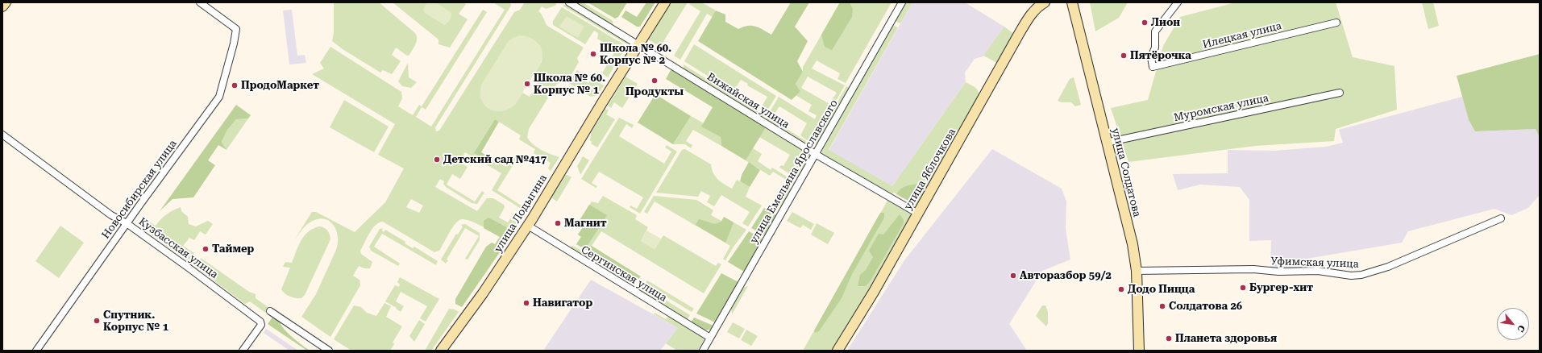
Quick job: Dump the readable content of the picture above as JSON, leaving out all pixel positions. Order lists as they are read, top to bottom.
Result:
{
  "streets": {
    "main road": ["улица Яблочкова", "улица Солдатова", "улица Лодыгина"],
    "street": [
      "Илецкая улица",
      "Вижайская улица",
      "Муромская улица",
      "улица Емельяна Ярославского",
      "Новосибирская улица",
      "Кузбасская улица",
      "Уфимская улица",
      "Сергинская улица"
    ]
  },
  "crossings": [
    ["Вижайская улица", "улица Яблочкова"],
    ["Вижайская улица", "улица Емельяна Ярославского"],
    ["Вижайская улица", "улица Лодыгина"],
    ["Муромская улица", "улица Солдатова"],
    ["улица Емельяна Ярославского", "Сергинская улица"],
    ["улица Солдатова", "Уфимская улица"],
    ["Новосибирская улица", "Кузбасская улица"],
    ["улица Лодыгина", "Сергинская улица"]
  ],
  "places": [
    "Лион",
    "Школа № 60. Корпус № 2",
    "Пятёрочка",
    "Продукты",
    "Школа № 60. Корпус № 1",
    "ПродоМаркет",
    "Детский сад №417",
    "Магнит",
    "Таймер",
    "Авторазбор 59/2",
    "Бургер-хит",
    "Додо Пицца",
    "Навигатор",
    "Солдатова 26",
    "Спутник. Корпус № 1",
    "Планета здоровья"
  ],
  "north": "bottom right"
}
